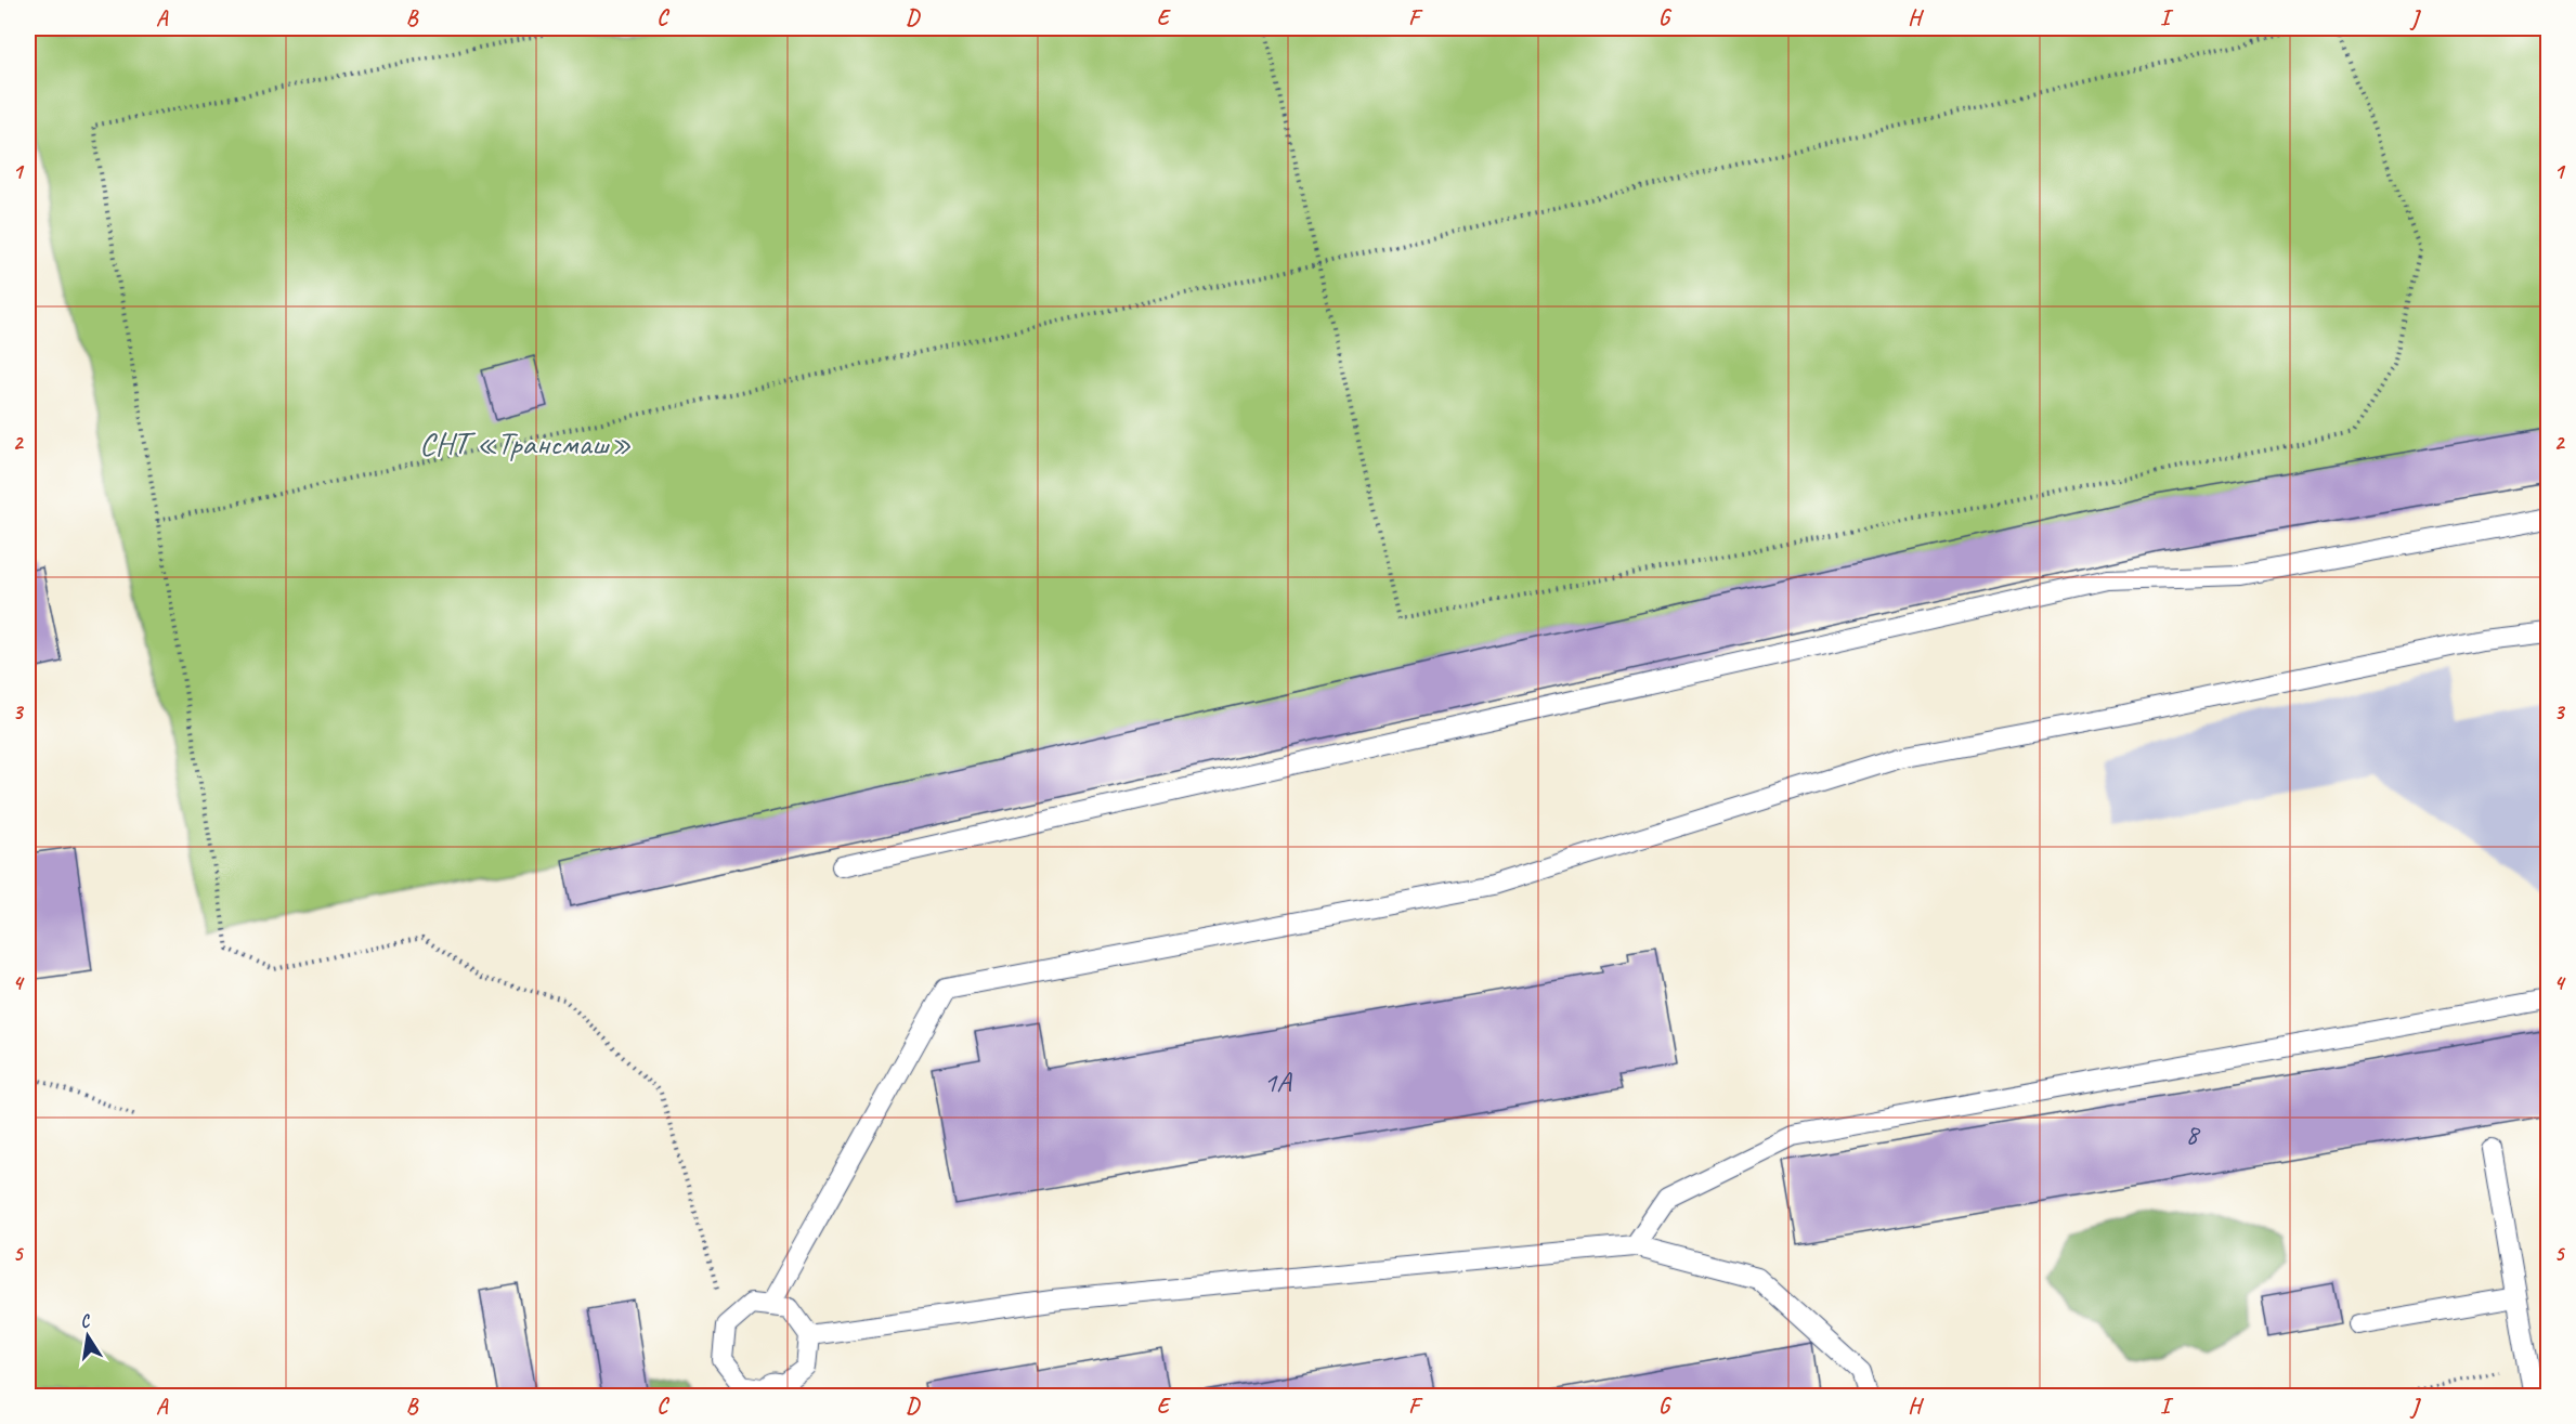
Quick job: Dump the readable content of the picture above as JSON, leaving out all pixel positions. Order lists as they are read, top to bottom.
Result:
{
  "parks": ["СНТ «Трансмаш»"],
  "house_numbers": ["1А", "8"],
  "north": "top",
  "grid": {
    "columns": [
      "A",
      "B",
      "C",
      "D",
      "E",
      "F",
      "G",
      "H",
      "I",
      "J"
    ],
    "rows": [
      "1",
      "2",
      "3",
      "4",
      "5"
    ]
  }
}
